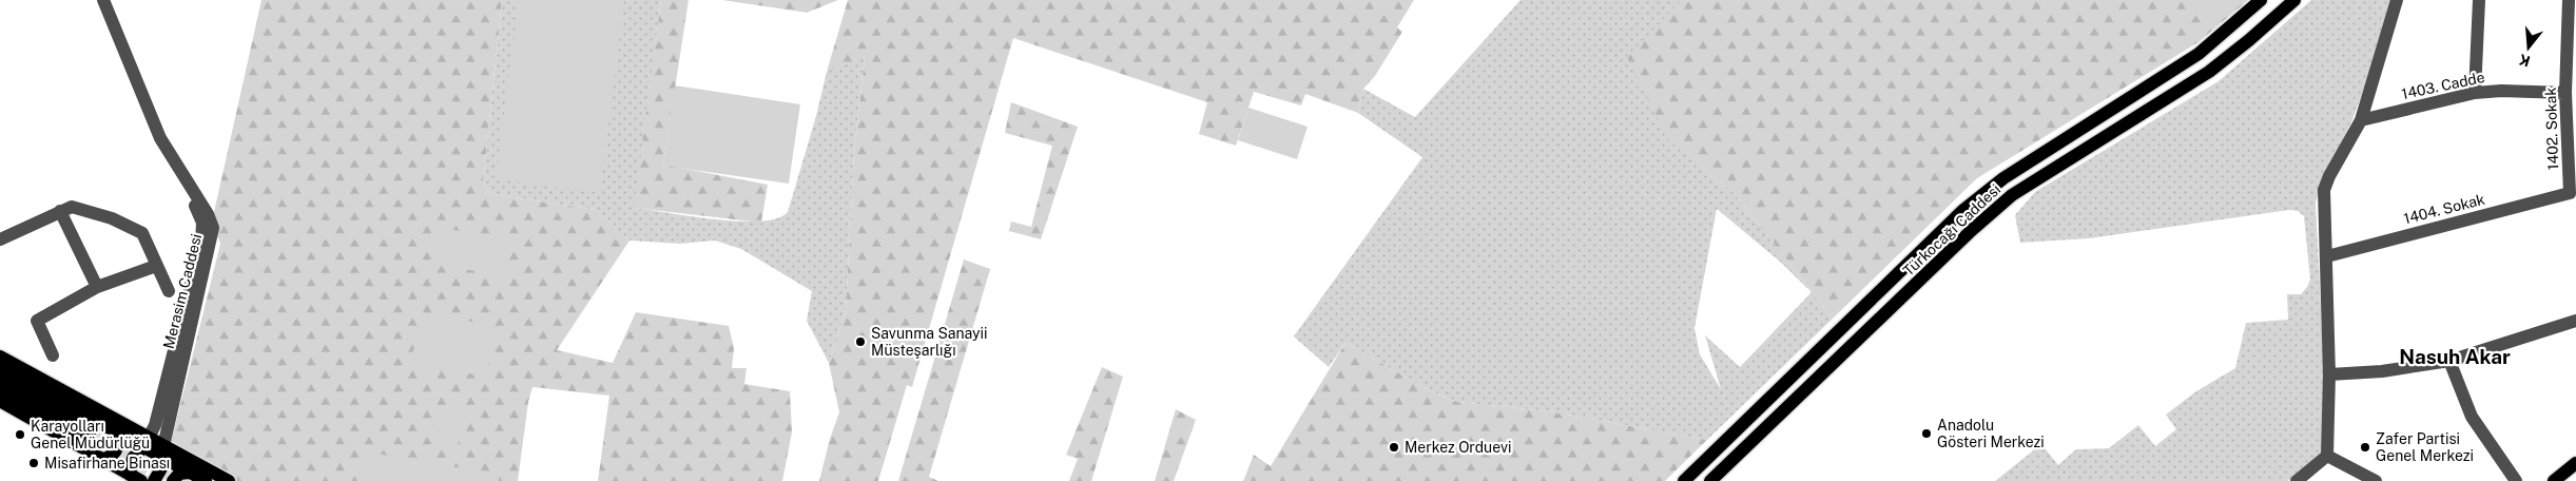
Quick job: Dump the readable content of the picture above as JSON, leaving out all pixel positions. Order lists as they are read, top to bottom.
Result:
{
  "streets": {
    "main road": ["Türkocağı Caddesi"],
    "street": [
      "1403. Cadde",
      "1402. Sokak",
      "1404. Sokak",
      "Merasim Caddesi"
    ]
  },
  "crossings": [
    ["1403. Cadde", "1402. Sokak"],
    ["1402. Sokak", "1404. Sokak"]
  ],
  "districts": ["Nasuh Akar"],
  "places": [
    "Savunma Sanayii Müsteşarlığı",
    "Anadolu Gösteri Merkezi",
    "Karayolları Genel Müdürlüğü",
    "Merkez Orduevi",
    "Zafer Partisi Genel Merkezi",
    "Misafirhane Binası"
  ],
  "north": "bottom"
}
